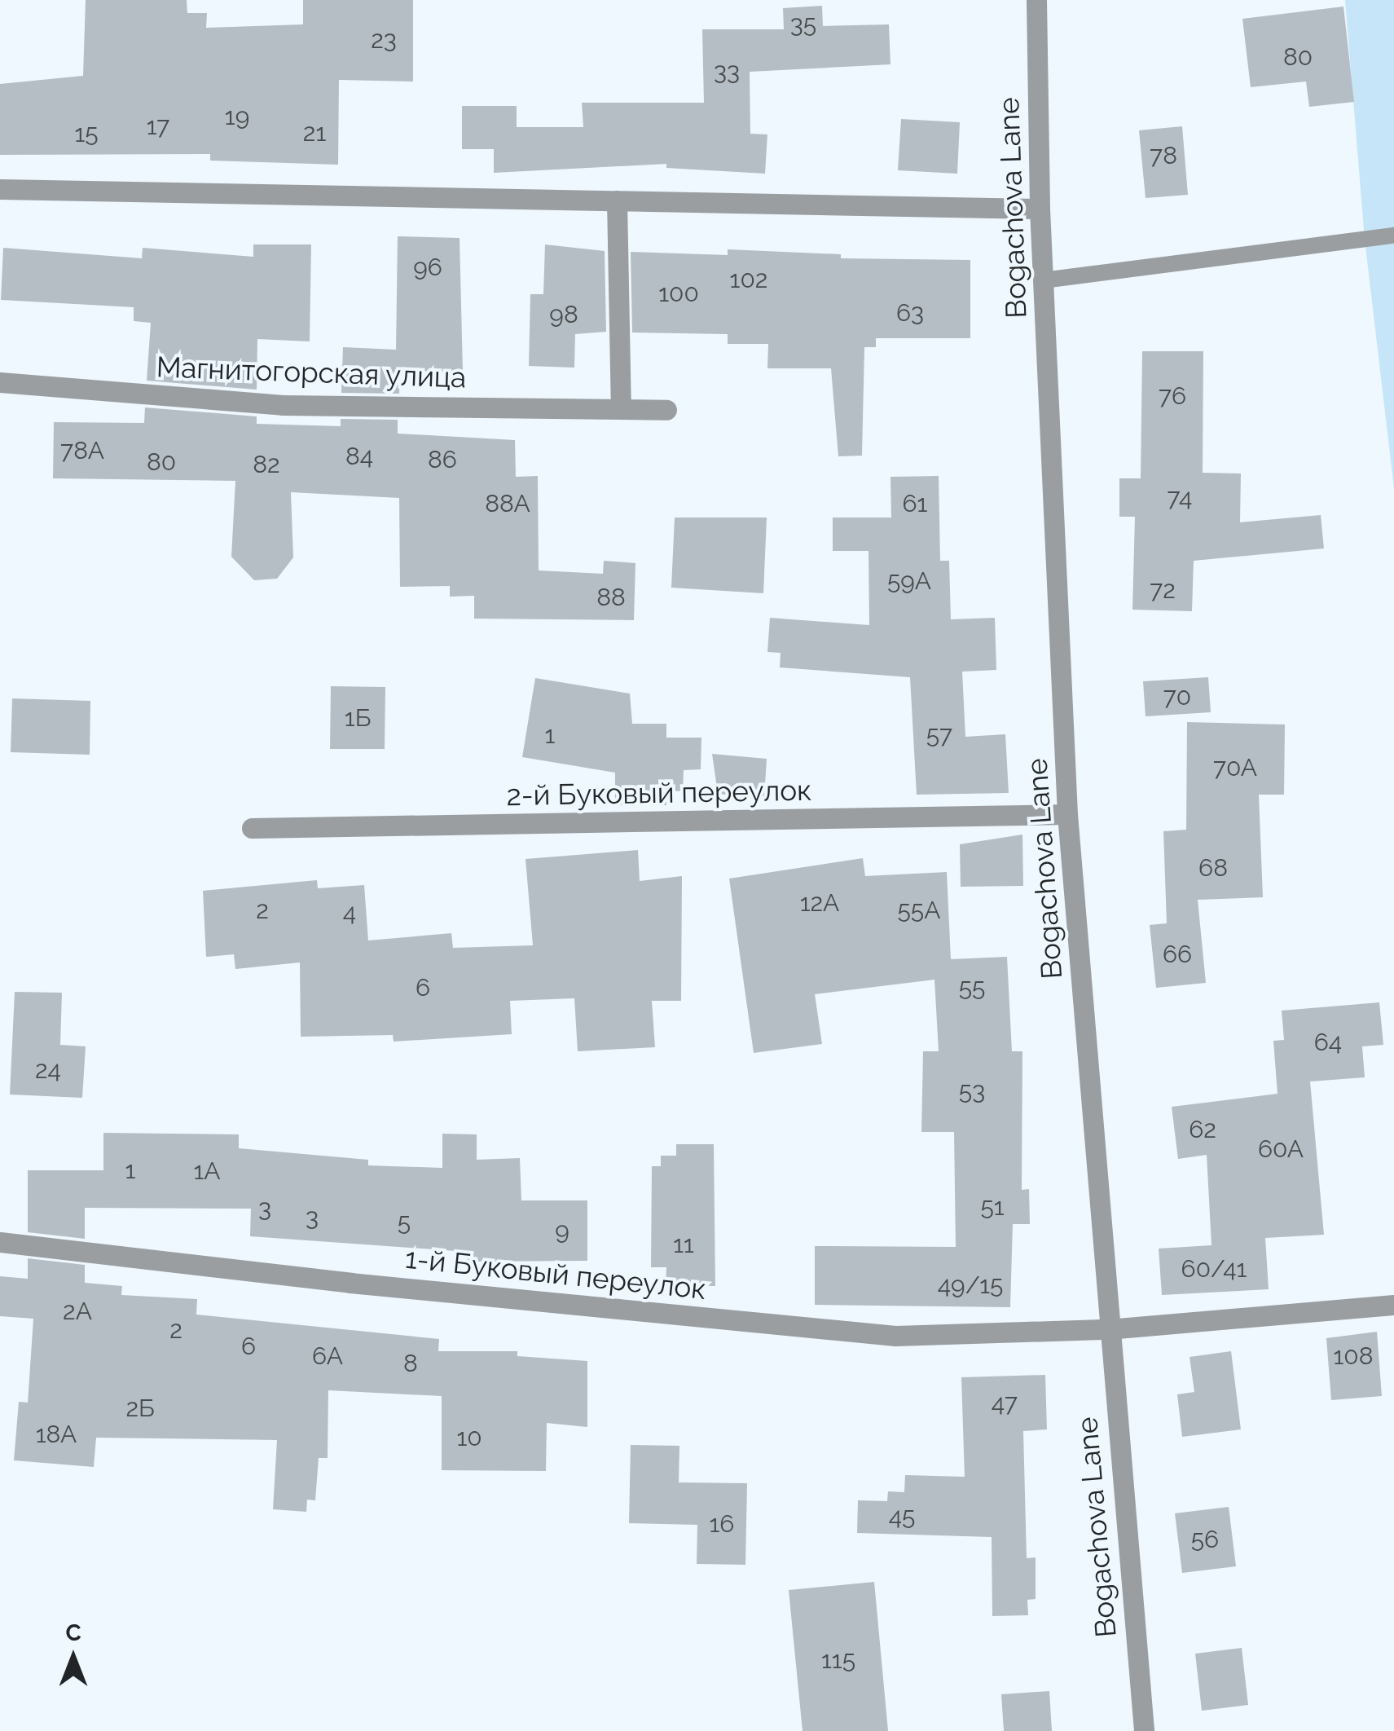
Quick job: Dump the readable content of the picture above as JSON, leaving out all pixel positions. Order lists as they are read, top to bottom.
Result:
{
  "streets": {
    "street": [
      "Bogachova Lane",
      "Магнитогорская улица",
      "2-й Буковый переулок",
      "1-й Буковый переулок"
    ]
  },
  "crossings": [
    ["Bogachova Lane", "2-й Буковый переулок"],
    ["Bogachova Lane", "1-й Буковый переулок"]
  ],
  "house_numbers": [
    "35",
    "23",
    "80",
    "33",
    "19",
    "17",
    "21",
    "15",
    "78",
    "96",
    "102",
    "100",
    "63",
    "98",
    "76",
    "78А",
    "84",
    "86",
    "80",
    "82",
    "74",
    "88А",
    "61",
    "59А",
    "72",
    "88",
    "70",
    "1Б",
    "1",
    "57",
    "70А",
    "68",
    "12А",
    "2",
    "55А",
    "4",
    "66",
    "6",
    "55",
    "64",
    "24",
    "53",
    "62",
    "60А",
    "1",
    "1А",
    "51",
    "3",
    "3",
    "5",
    "9",
    "11",
    "60/41",
    "49/15",
    "2А",
    "2",
    "6",
    "6А",
    "108",
    "8",
    "47",
    "2Б",
    "18А",
    "10",
    "45",
    "16",
    "56",
    "115"
  ],
  "north": "top"
}
